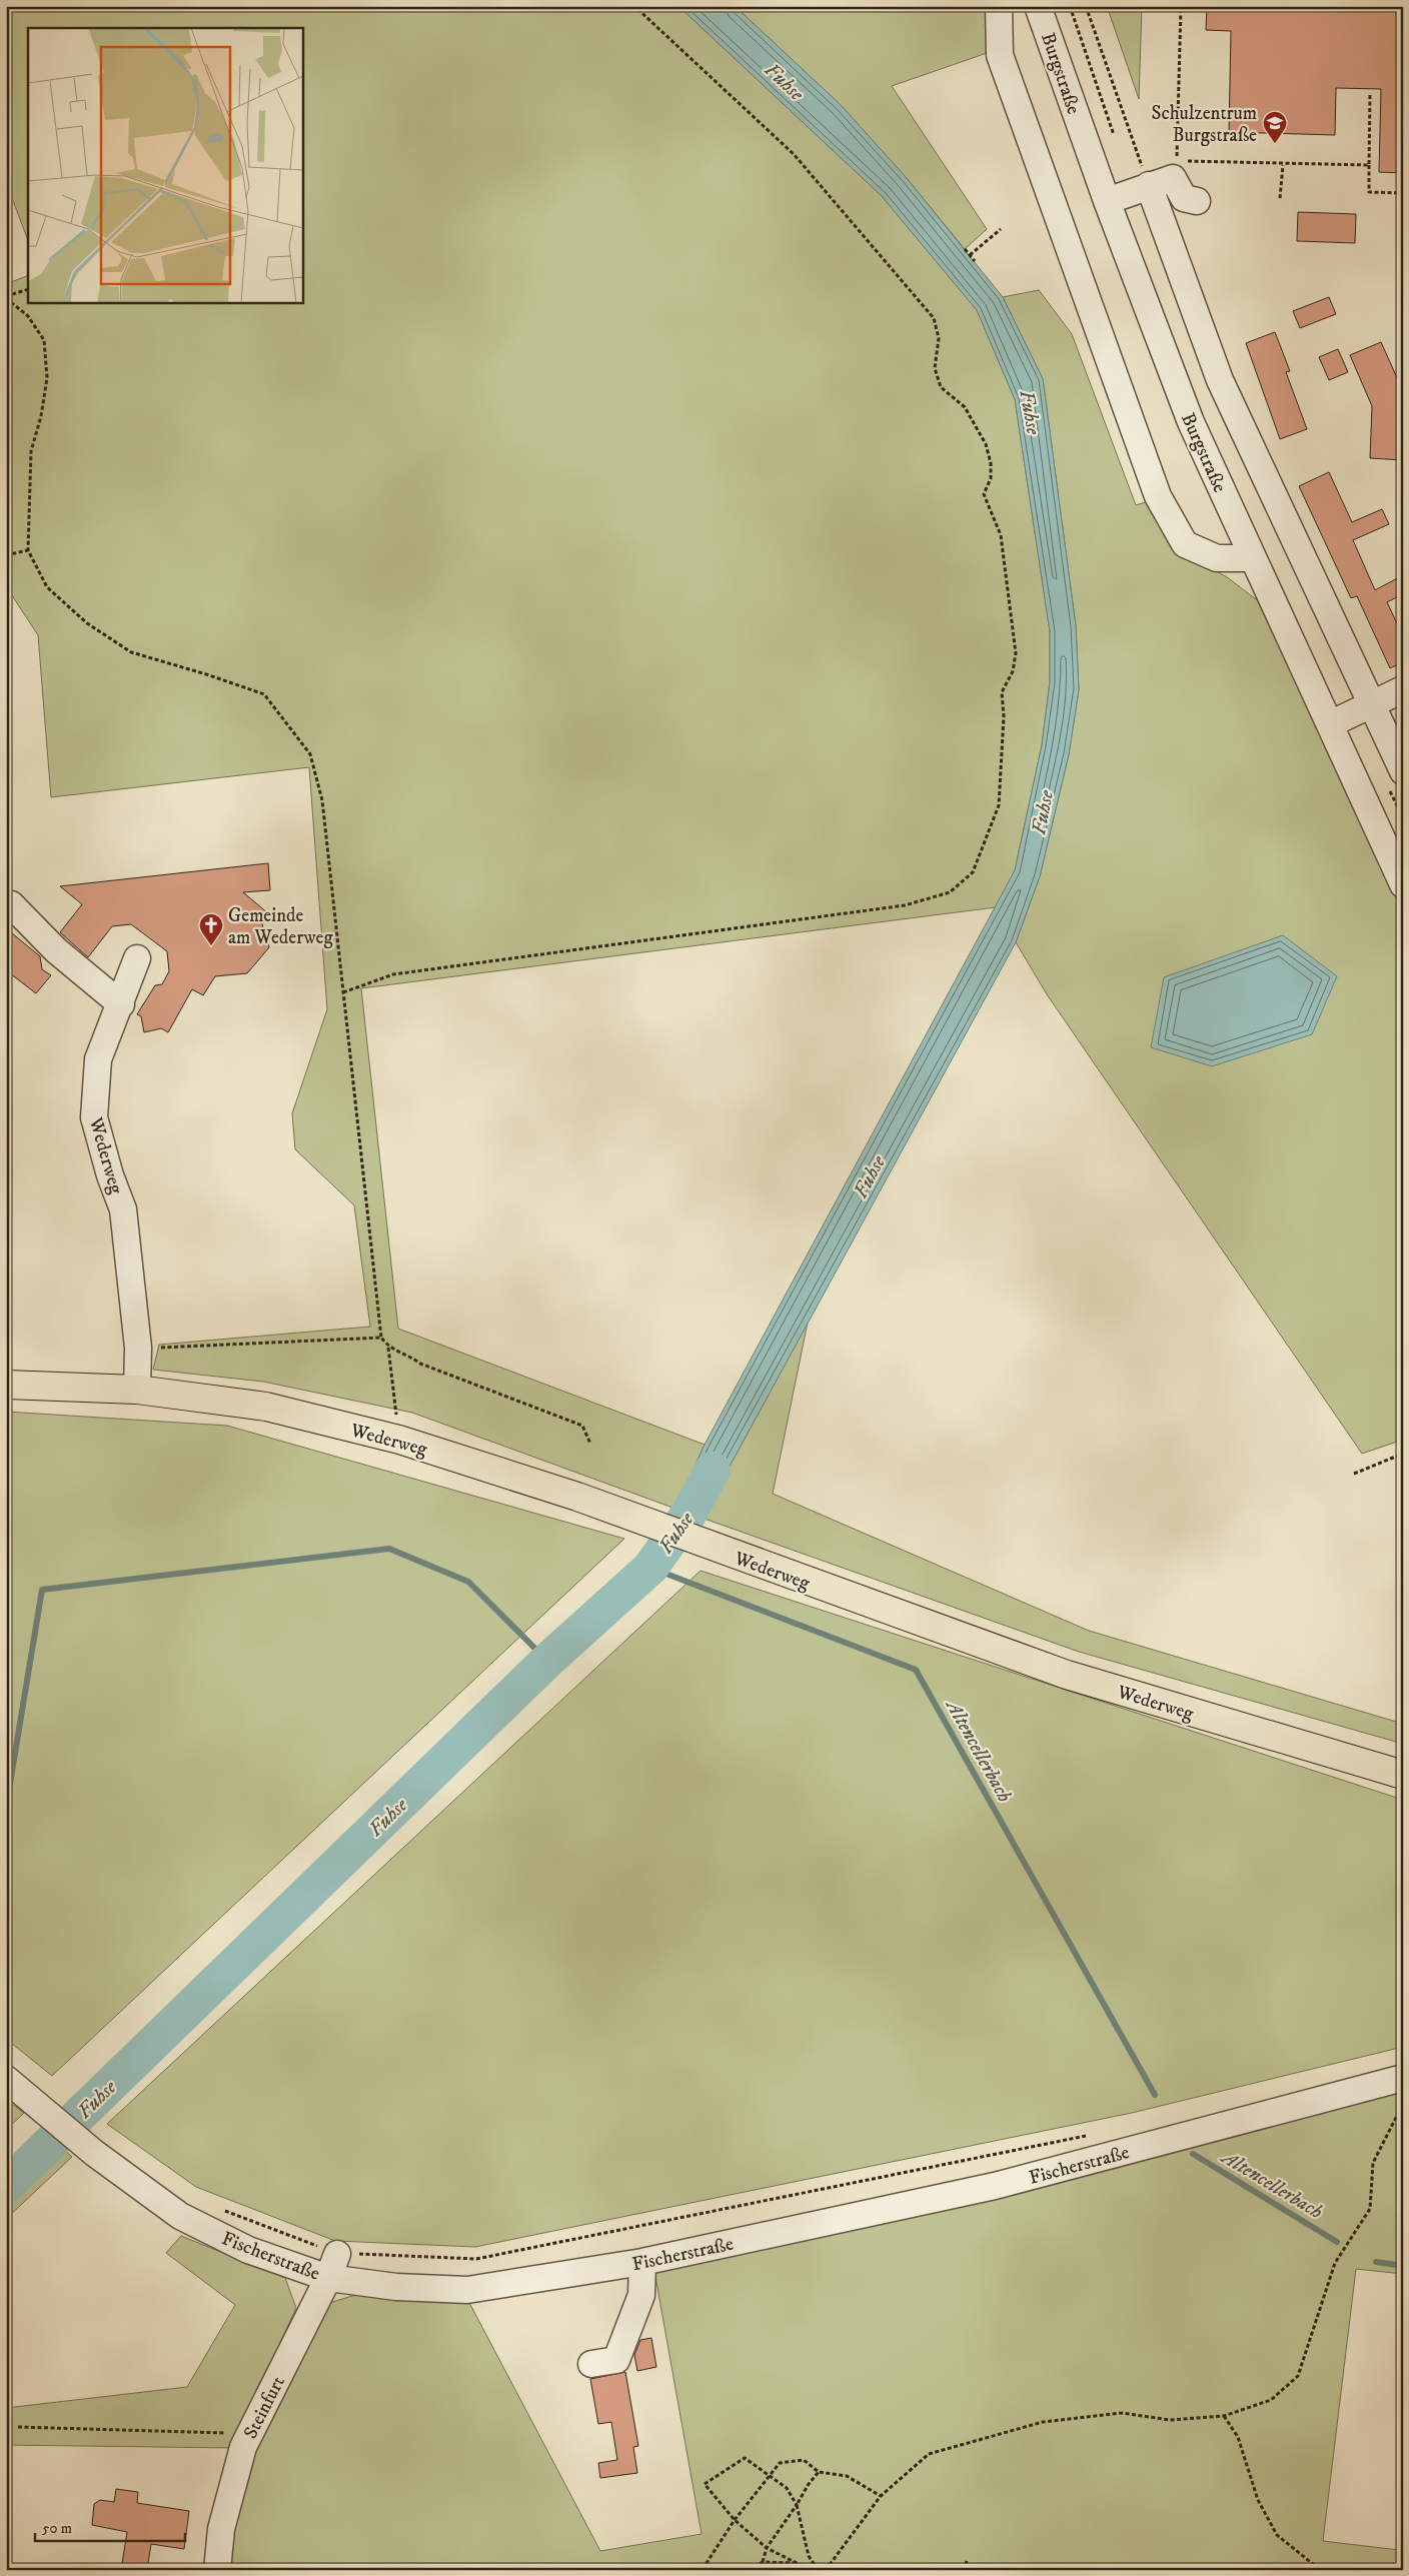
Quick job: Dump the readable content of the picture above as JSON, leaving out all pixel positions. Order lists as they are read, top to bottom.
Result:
{
  "streets": {
    "main road": ["Wederweg"],
    "street": ["Burgstraße", "Fischerstraße", "Steinfurt"]
  },
  "crossings": [
    ["Fischerstraße", "Steinfurt"]
  ],
  "water": ["Fuhse", "Altencellerbach"],
  "places": {
    "school or university": ["Schulzentrum Burgstraße"],
    "church": ["Gemeinde am Wederweg"]
  },
  "scale_bar": "50 m"
}
